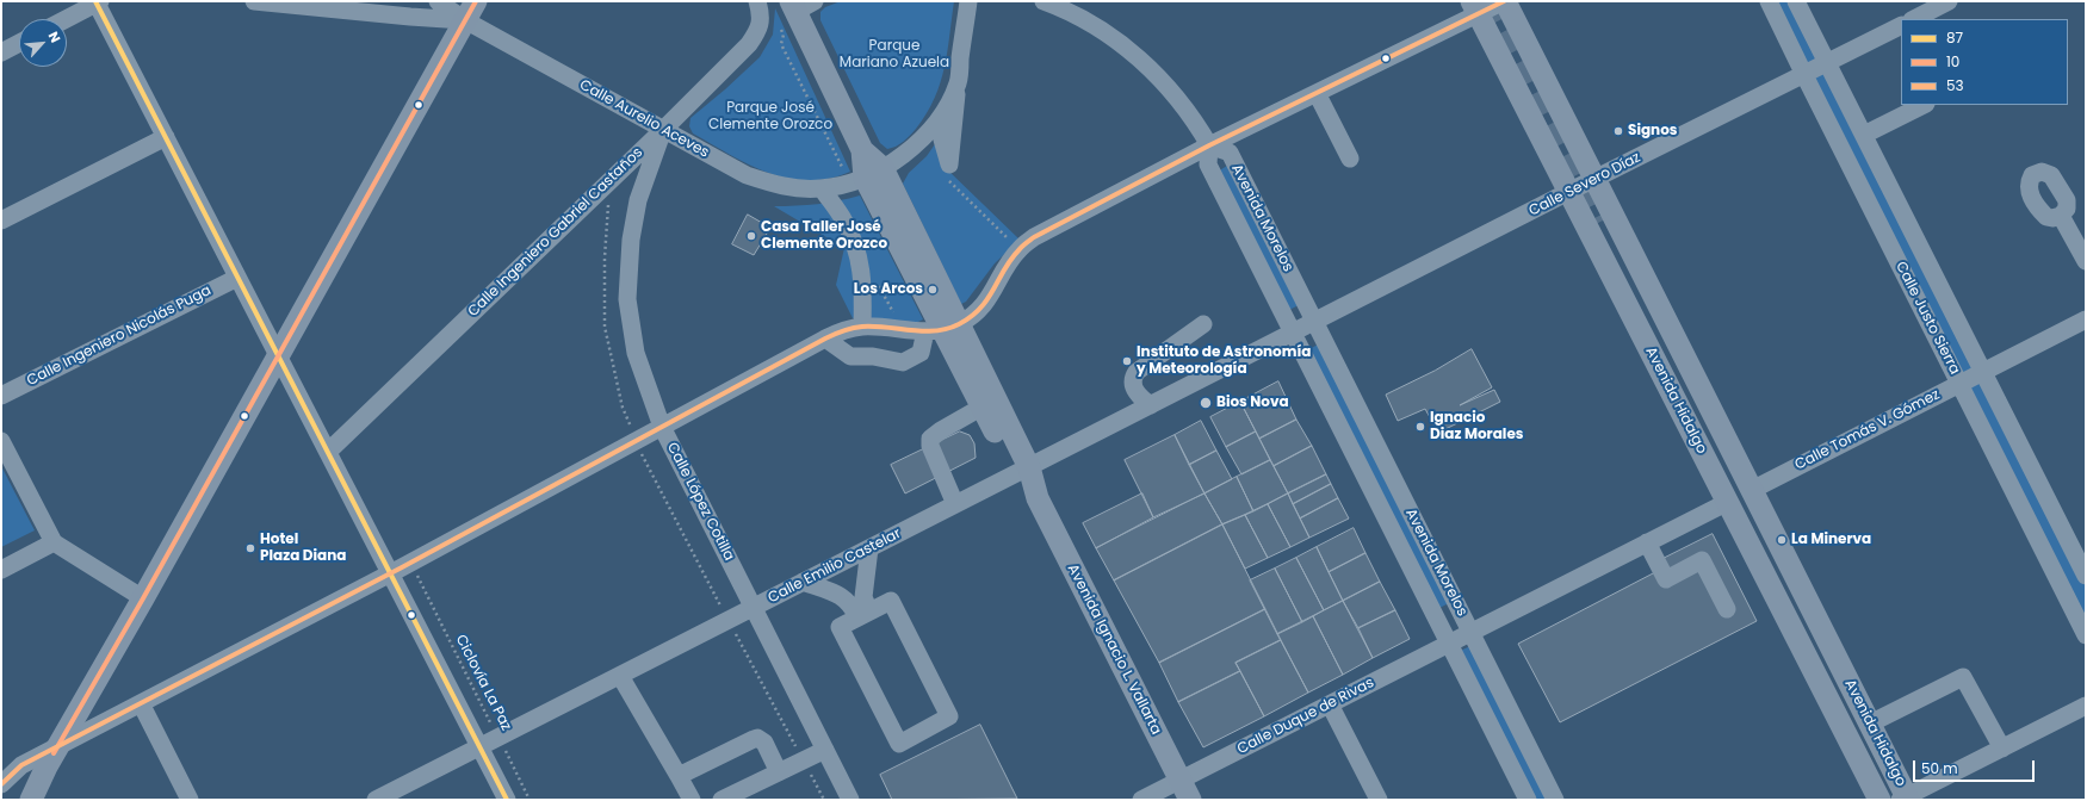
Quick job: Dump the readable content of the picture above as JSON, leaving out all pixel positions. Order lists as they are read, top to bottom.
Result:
{
  "streets": {
    "main road": ["Avenida Hidalgo", "Avenida Ignacio L. Vallarta"],
    "street": [
      "Calle Aurelio Aceves",
      "Calle Severo Díaz",
      "Avenida Morelos",
      "Calle Ingeniero Gabriel Castaños",
      "Calle Justo Sierra",
      "Calle Ingeniero Nicolás Puga",
      "Calle Tomás V. Gómez",
      "Calle López Cotilla",
      "Calle Emilio Castelar",
      "Calle Duque de Rivas"
    ],
    "path": ["Ciclovía La Paz"]
  },
  "crossings": [
    ["Calle Aurelio Aceves", "Calle Ingeniero Gabriel Castaños"],
    ["Calle Aurelio Aceves", "Calle López Cotilla"],
    ["Calle Aurelio Aceves", "Avenida Ignacio L. Vallarta"],
    ["Calle Severo Díaz", "Avenida Morelos"],
    ["Calle Severo Díaz", "Calle Justo Sierra"],
    ["Calle Severo Díaz", "Avenida Hidalgo"],
    ["Calle Severo Díaz", "Calle Emilio Castelar"],
    ["Avenida Morelos", "Calle Emilio Castelar"],
    ["Avenida Morelos", "Calle Duque de Rivas"],
    ["Calle Ingeniero Gabriel Castaños", "Calle López Cotilla"],
    ["Calle Justo Sierra", "Calle Tomás V. Gómez"],
    ["Avenida Hidalgo", "Calle Tomás V. Gómez"],
    ["Calle López Cotilla", "Calle Emilio Castelar"],
    ["Calle Emilio Castelar", "Avenida Ignacio L. Vallarta"],
    ["Calle Emilio Castelar", "Ciclovía La Paz"],
    ["Avenida Ignacio L. Vallarta", "Calle Duque de Rivas"]
  ],
  "parks": ["Parque Mariano Azuela", "Parque José Clemente Orozco"],
  "places": [
    "Signos",
    "Casa Taller José Clemente Orozco",
    "Los Arcos",
    "Instituto de Astronomía y Meteorología",
    "Bios Nova",
    "Ignacio Diaz Morales",
    "La Minerva",
    "Hotel Plaza Diana"
  ],
  "lines": ["transit line 87", "transit line 10", "transit line 53"],
  "legend": ["87", "10", "53"],
  "scale_bar": "50 m",
  "north": "top right"
}
